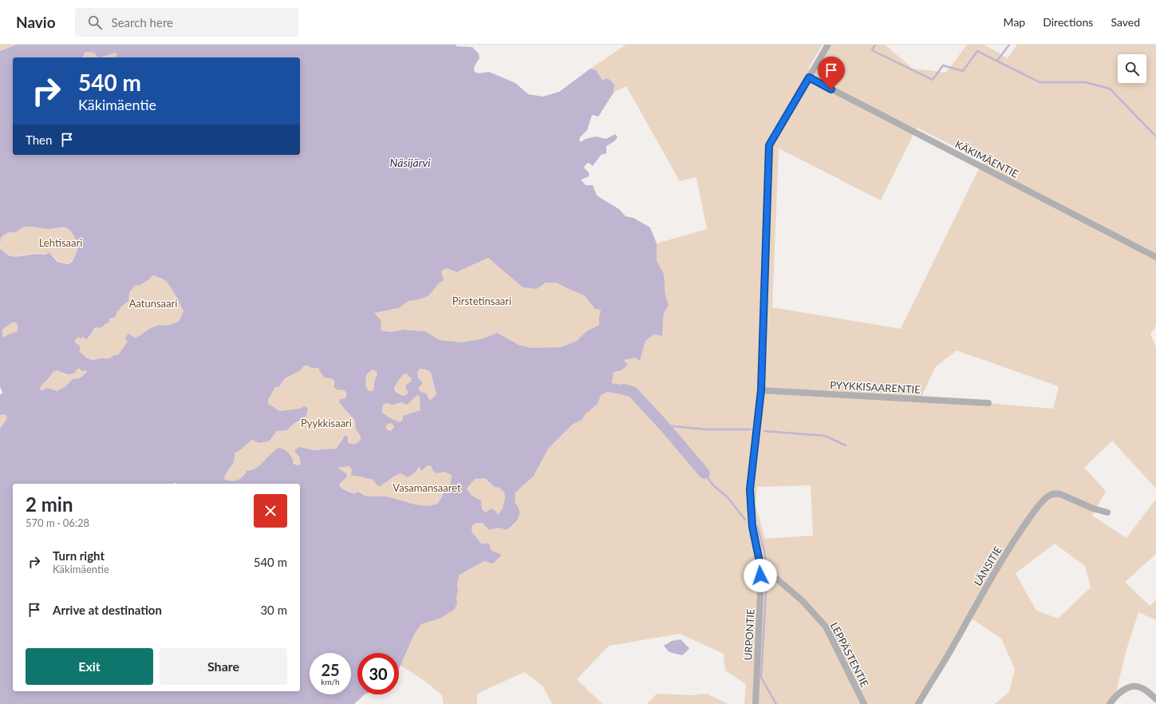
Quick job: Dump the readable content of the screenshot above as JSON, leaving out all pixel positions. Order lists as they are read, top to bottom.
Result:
{
  "streets": {
    "street": [
      "KÄKIMÄENTIE",
      "PYYKKISAARENTIE",
      "LÄNSITIE",
      "URPONTIE",
      "LEPPÄSTENTIE"
    ]
  },
  "crossings": [
    ["URPONTIE", "LEPPÄSTENTIE"]
  ],
  "water": ["Näsijärvi"],
  "parks": [
    "Lehtisaari",
    "Pirstetinsaari",
    "Aatunsaari",
    "Pyykkisaari",
    "Vasamansaaret"
  ],
  "page": {
    "header": "Navio",
    "search": "Search here",
    "nav": ["Map", "Directions", "Saved"],
    "turn": ["540 m", "Käkimäentie"],
    "then": "Then",
    "heading": ["2 min", "570 m · 06:28"],
    "list": [
      {
        "name": "Turn right",
        "note": "Käkimäentie",
        "value": "540 m"
      },
      {
        "name": "Arrive at destination",
        "value": "30 m"
      }
    ],
    "buttons": ["Exit", "Share"],
    "speed": "25 km/h",
    "limit": "30"
  }
}
